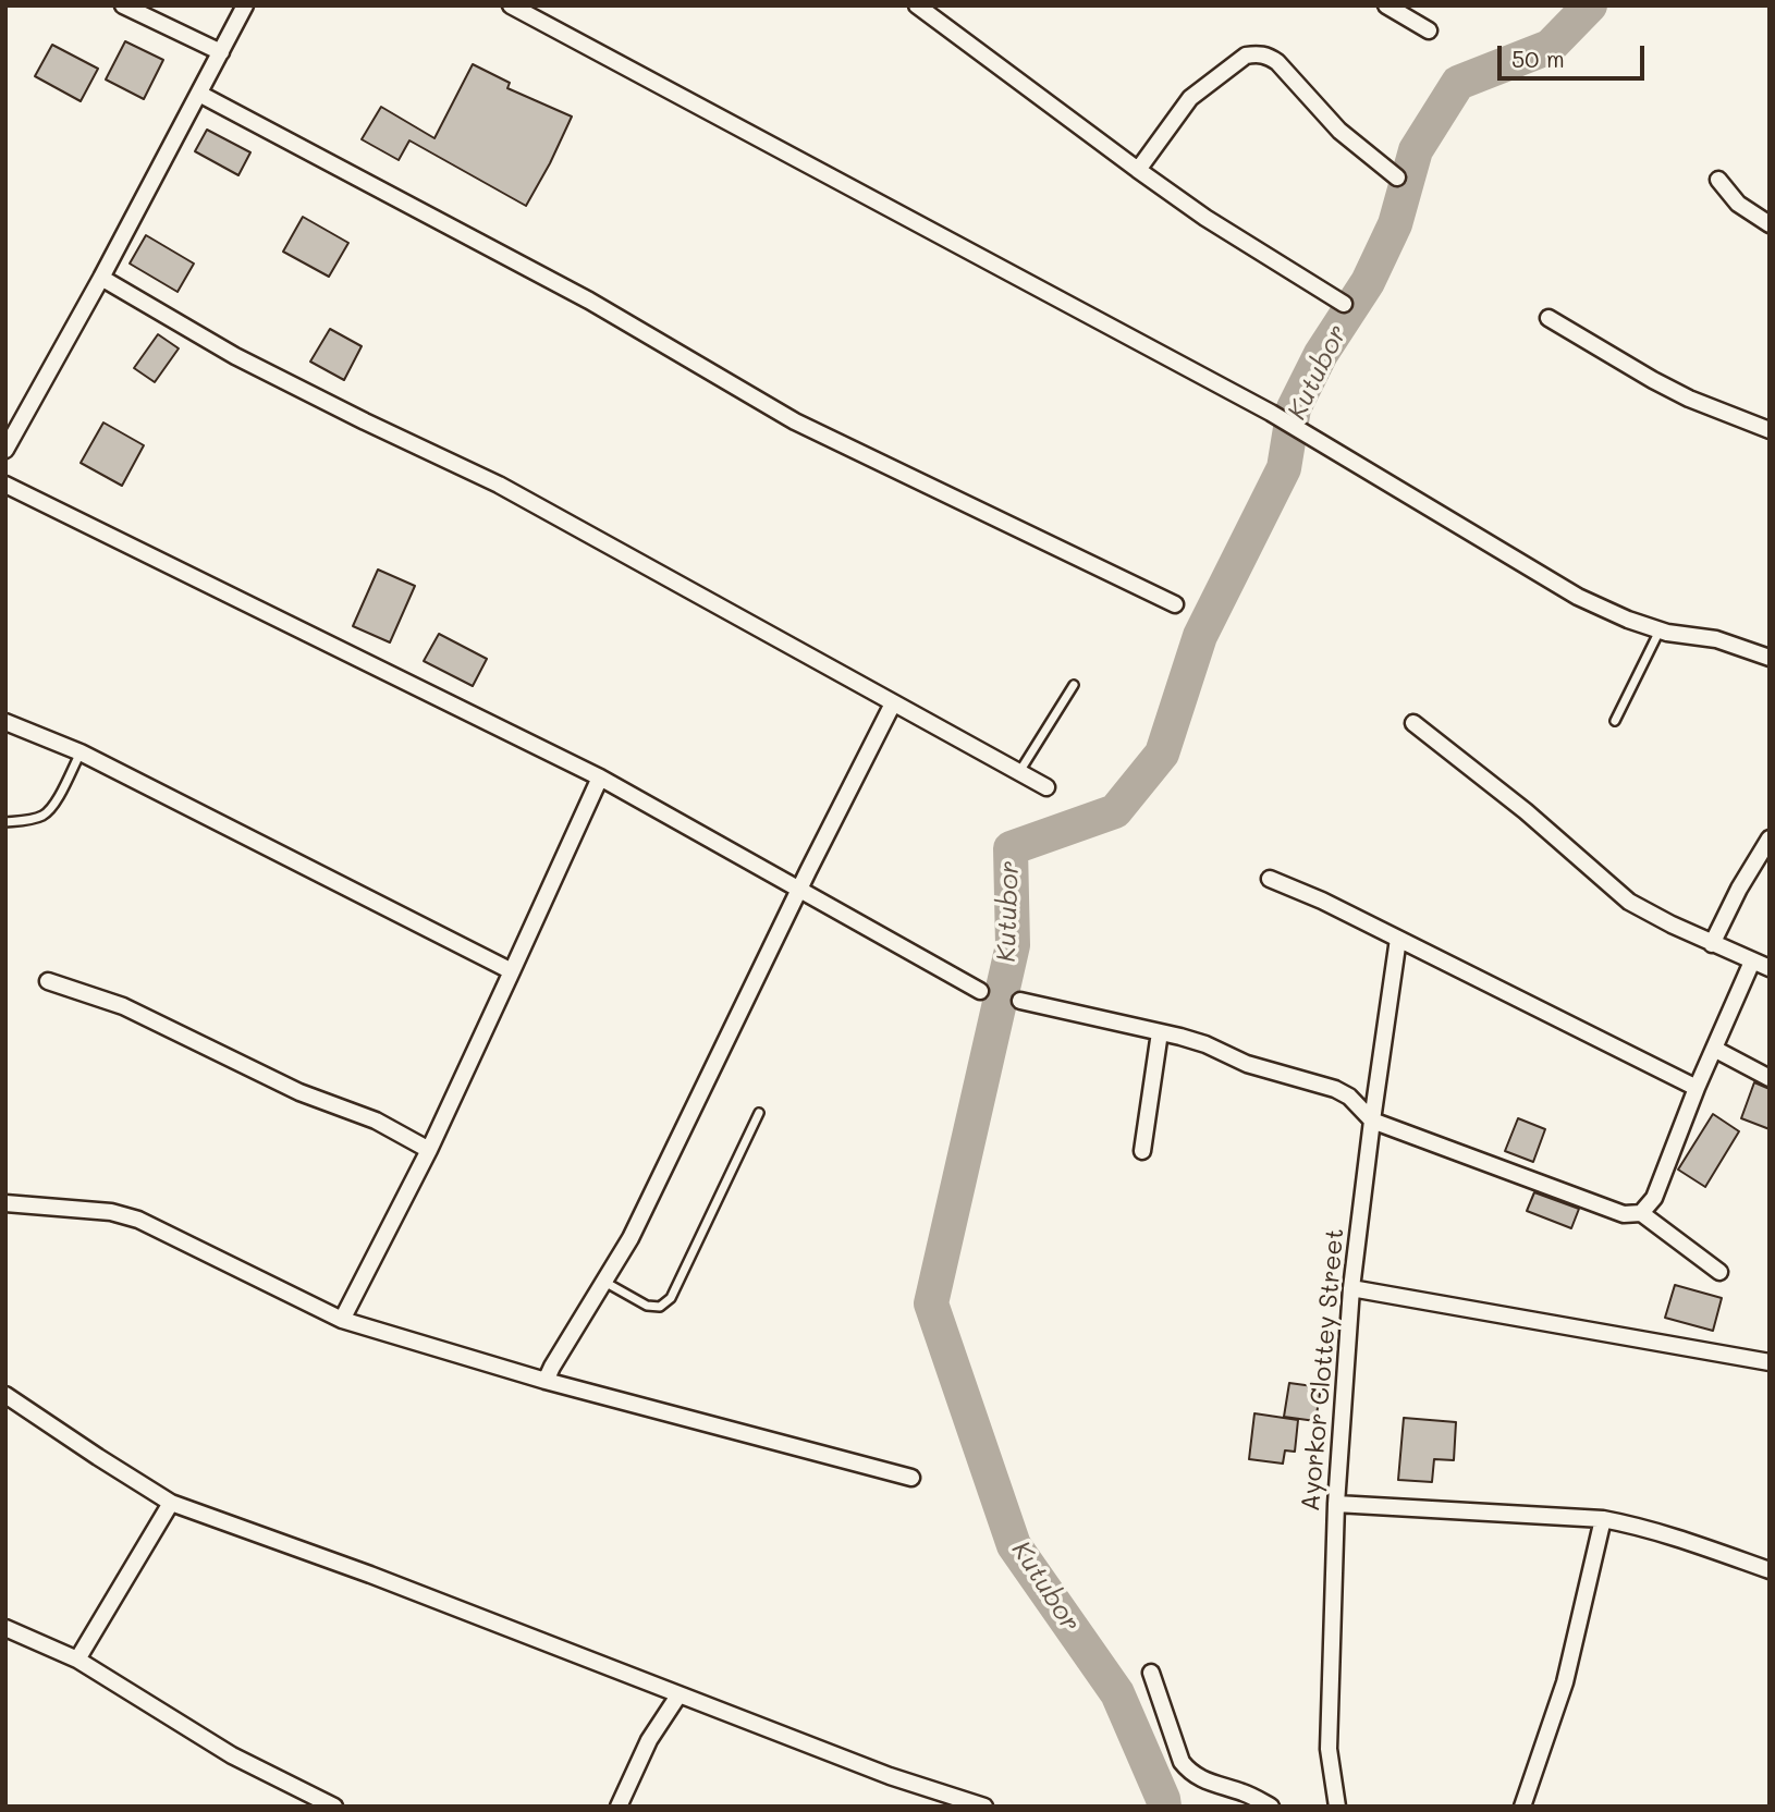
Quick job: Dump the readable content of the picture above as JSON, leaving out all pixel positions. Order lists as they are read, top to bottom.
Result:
{
  "streets": {
    "street": ["Ayorkor Clottey Street"]
  },
  "water": ["Kutubor"],
  "scale_bar": "50 m"
}
